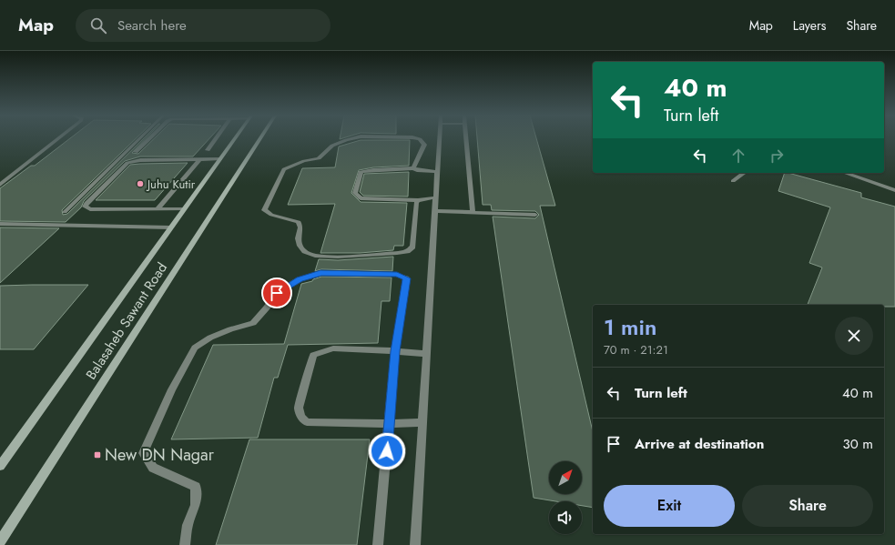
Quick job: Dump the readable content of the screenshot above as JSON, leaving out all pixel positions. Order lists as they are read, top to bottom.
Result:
{
  "streets": {
    "main road": ["Balasaheb Sawant Road"]
  },
  "places": {
    "other": ["Juhu Kutir"],
    "transit": ["New DN Nagar"]
  },
  "north": "top right",
  "page": {
    "header": "Map",
    "search": "Search here",
    "nav": ["Map", "Layers", "Share"],
    "turn": ["40 m", "Turn left"],
    "heading": ["1 min", "70 m · 21:21"],
    "list": [
      {
        "name": "Turn left",
        "value": "40 m"
      },
      {
        "name": "Arrive at destination",
        "value": "30 m"
      }
    ],
    "buttons": ["Exit", "Share"]
  }
}
